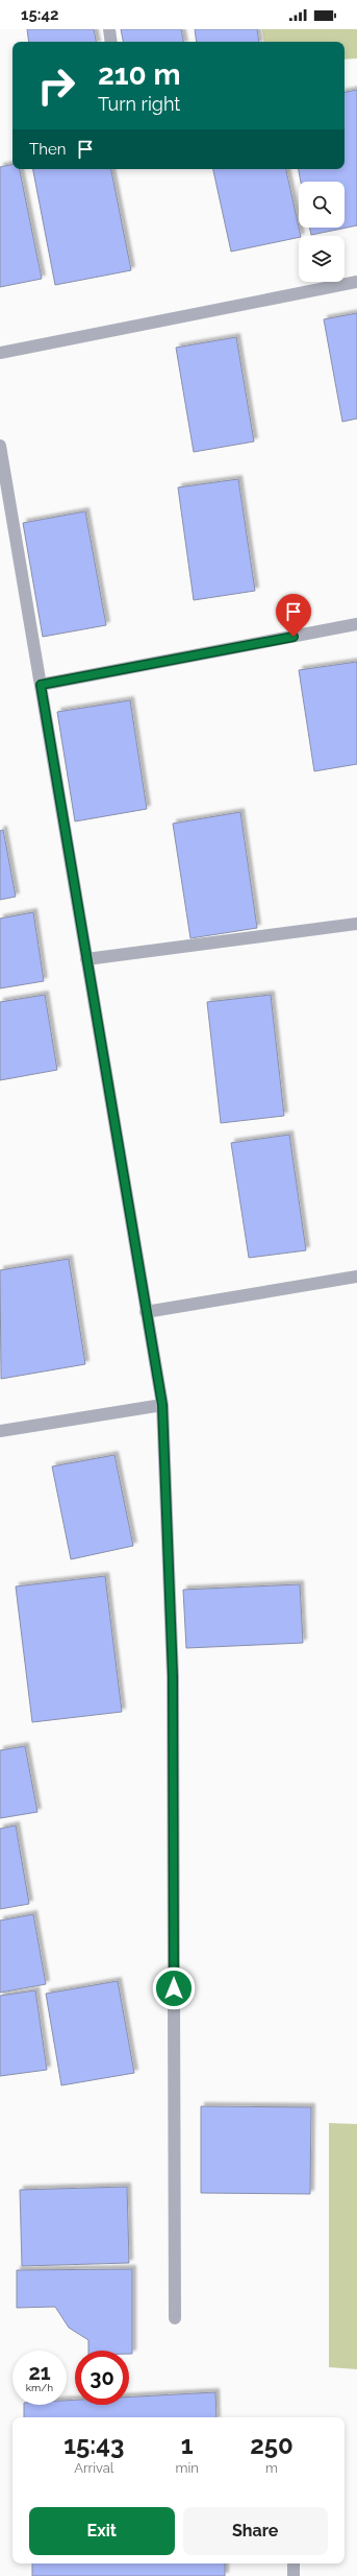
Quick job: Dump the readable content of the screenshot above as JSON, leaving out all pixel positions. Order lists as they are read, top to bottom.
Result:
{
  "page": {
    "status": "15:42",
    "turn": ["210 m", "Turn right"],
    "then": "Then",
    "speed": "21 km/h",
    "limit": "30",
    "eta": [
      "15:43",
      "Arrival",
      "1",
      "min",
      "250",
      "m"
    ],
    "buttons": ["Exit", "Share"]
  }
}
